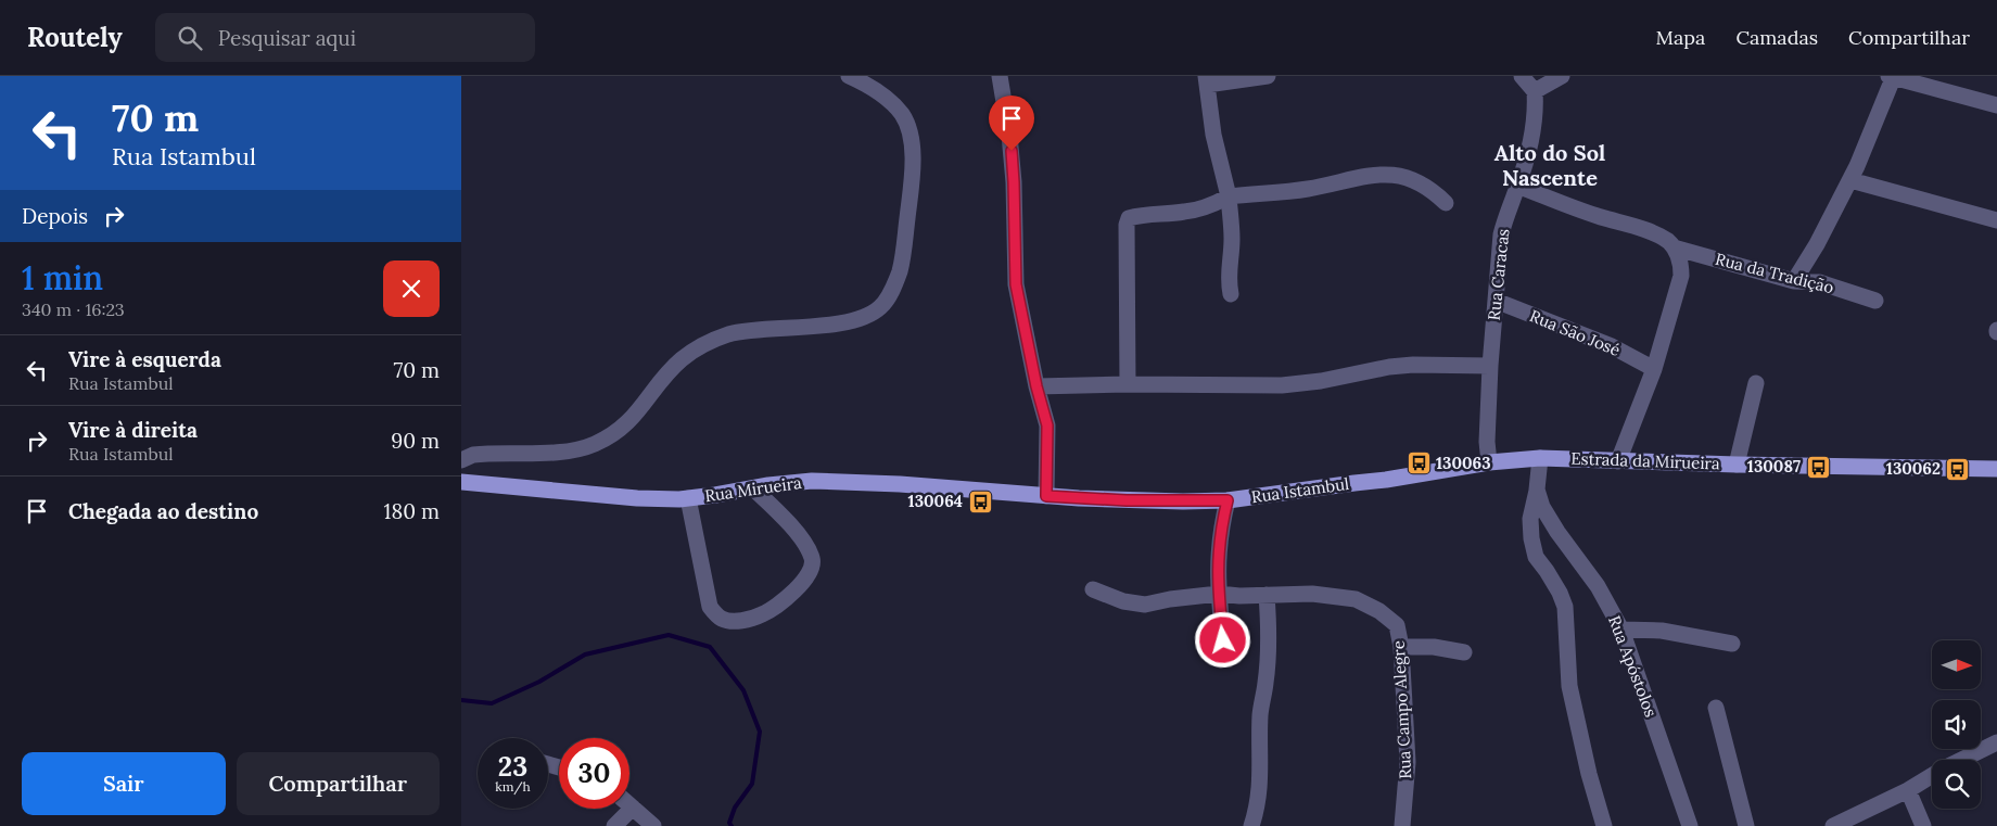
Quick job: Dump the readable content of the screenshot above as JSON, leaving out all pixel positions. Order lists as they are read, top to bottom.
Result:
{
  "streets": {
    "main road": ["Estrada da Mirueira", "Rua Mirueira", "Rua Istambul"],
    "street": [
      "Rua da Tradição",
      "Rua Caracas",
      "Rua São José",
      "Rua Apóstolos",
      "Rua Campo Alegre"
    ]
  },
  "crossings": [
    ["Rua da Tradição", "Rua Caracas"],
    ["Rua Caracas", "Rua São José"],
    ["Rua Caracas", "Estrada da Mirueira"],
    ["Rua Caracas", "Rua Istambul"],
    ["Estrada da Mirueira", "Rua Istambul"],
    ["Estrada da Mirueira", "Rua Apóstolos"],
    ["Rua Mirueira", "Rua Istambul"]
  ],
  "districts": ["Alto do Sol Nascente"],
  "places": {
    "bus stop": [
      "130063",
      "130087",
      "130062",
      "130064"
    ]
  },
  "north": "right",
  "page": {
    "header": "Routely",
    "search": "Pesquisar aqui",
    "nav": ["Mapa", "Camadas", "Compartilhar"],
    "turn": ["70 m", "Rua Istambul"],
    "then": "Depois",
    "heading": ["1 min", "340 m · 16:23"],
    "list": [
      {
        "name": "Vire à esquerda",
        "note": "Rua Istambul",
        "value": "70 m"
      },
      {
        "name": "Vire à direita",
        "note": "Rua Istambul",
        "value": "90 m"
      },
      {
        "name": "Chegada ao destino",
        "value": "180 m"
      }
    ],
    "speed": "23 km/h",
    "limit": "30",
    "buttons": ["Sair", "Compartilhar"]
  }
}
